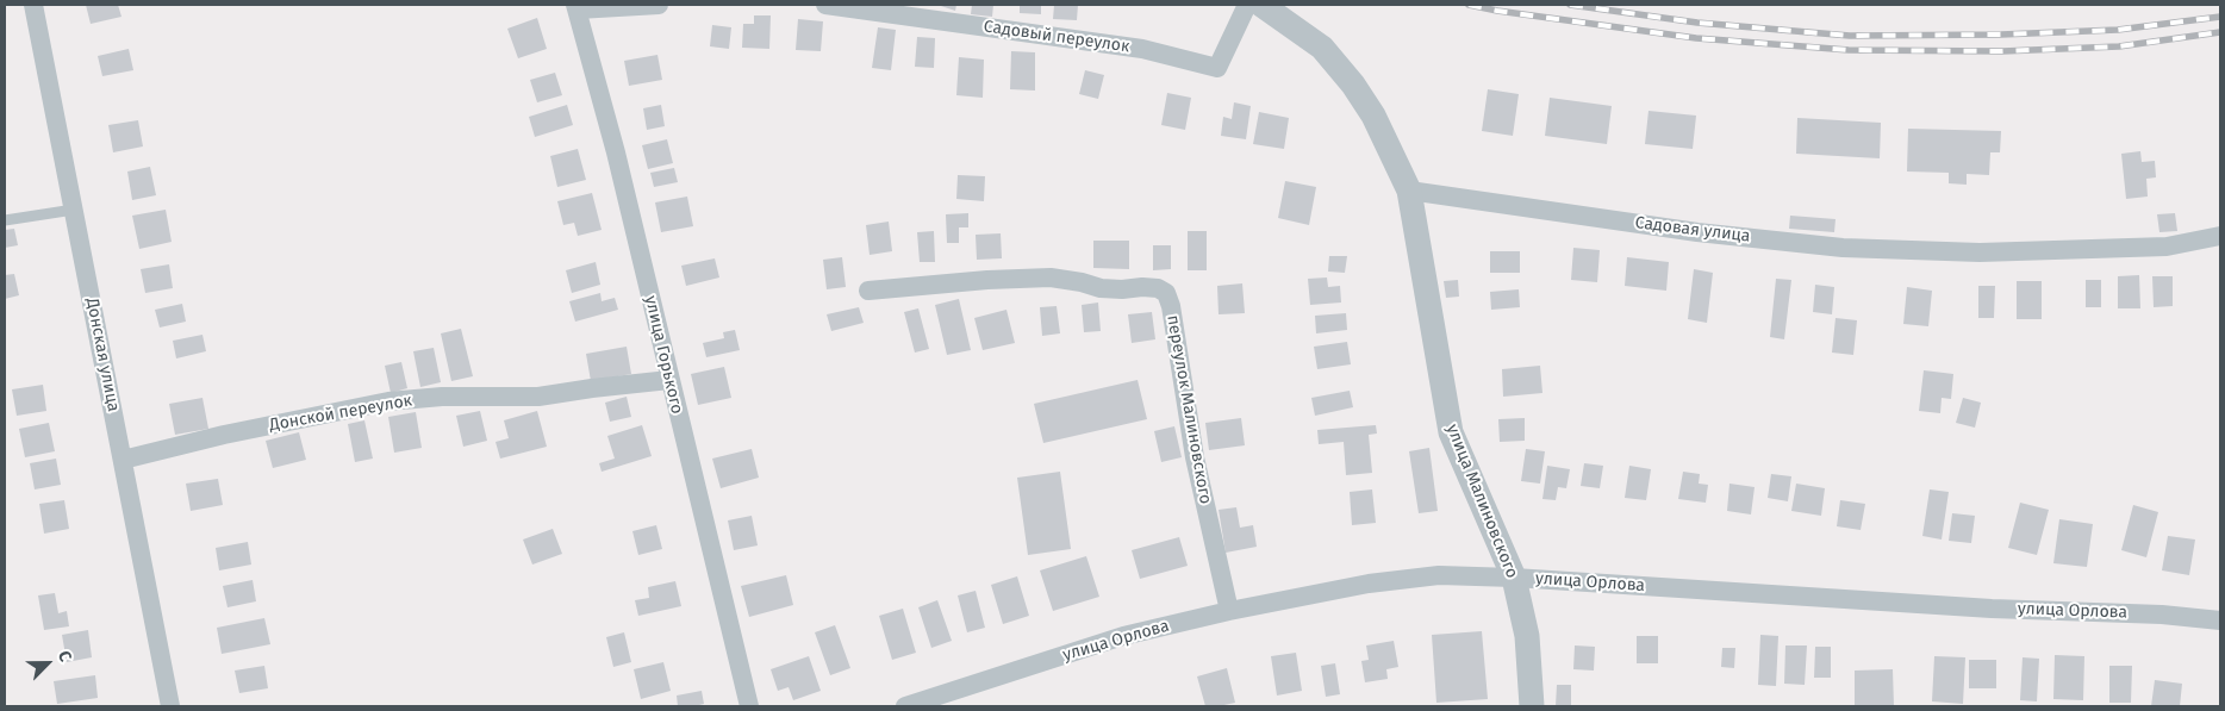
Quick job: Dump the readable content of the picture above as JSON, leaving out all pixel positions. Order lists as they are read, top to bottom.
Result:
{
  "streets": {
    "street": [
      "Садовый переулок",
      "Садовая улица",
      "Донская улица",
      "улица Горького",
      "переулок Малиновского",
      "Донской переулок",
      "улица Малиновского",
      "улица Орлова"
    ]
  },
  "crossings": [
    ["Садовая улица", "улица Малиновского"],
    ["Донская улица", "Донской переулок"],
    ["улица Горького", "Донской переулок"],
    ["переулок Малиновского", "улица Орлова"],
    ["улица Малиновского", "улица Орлова"]
  ],
  "north": "top right"
}
